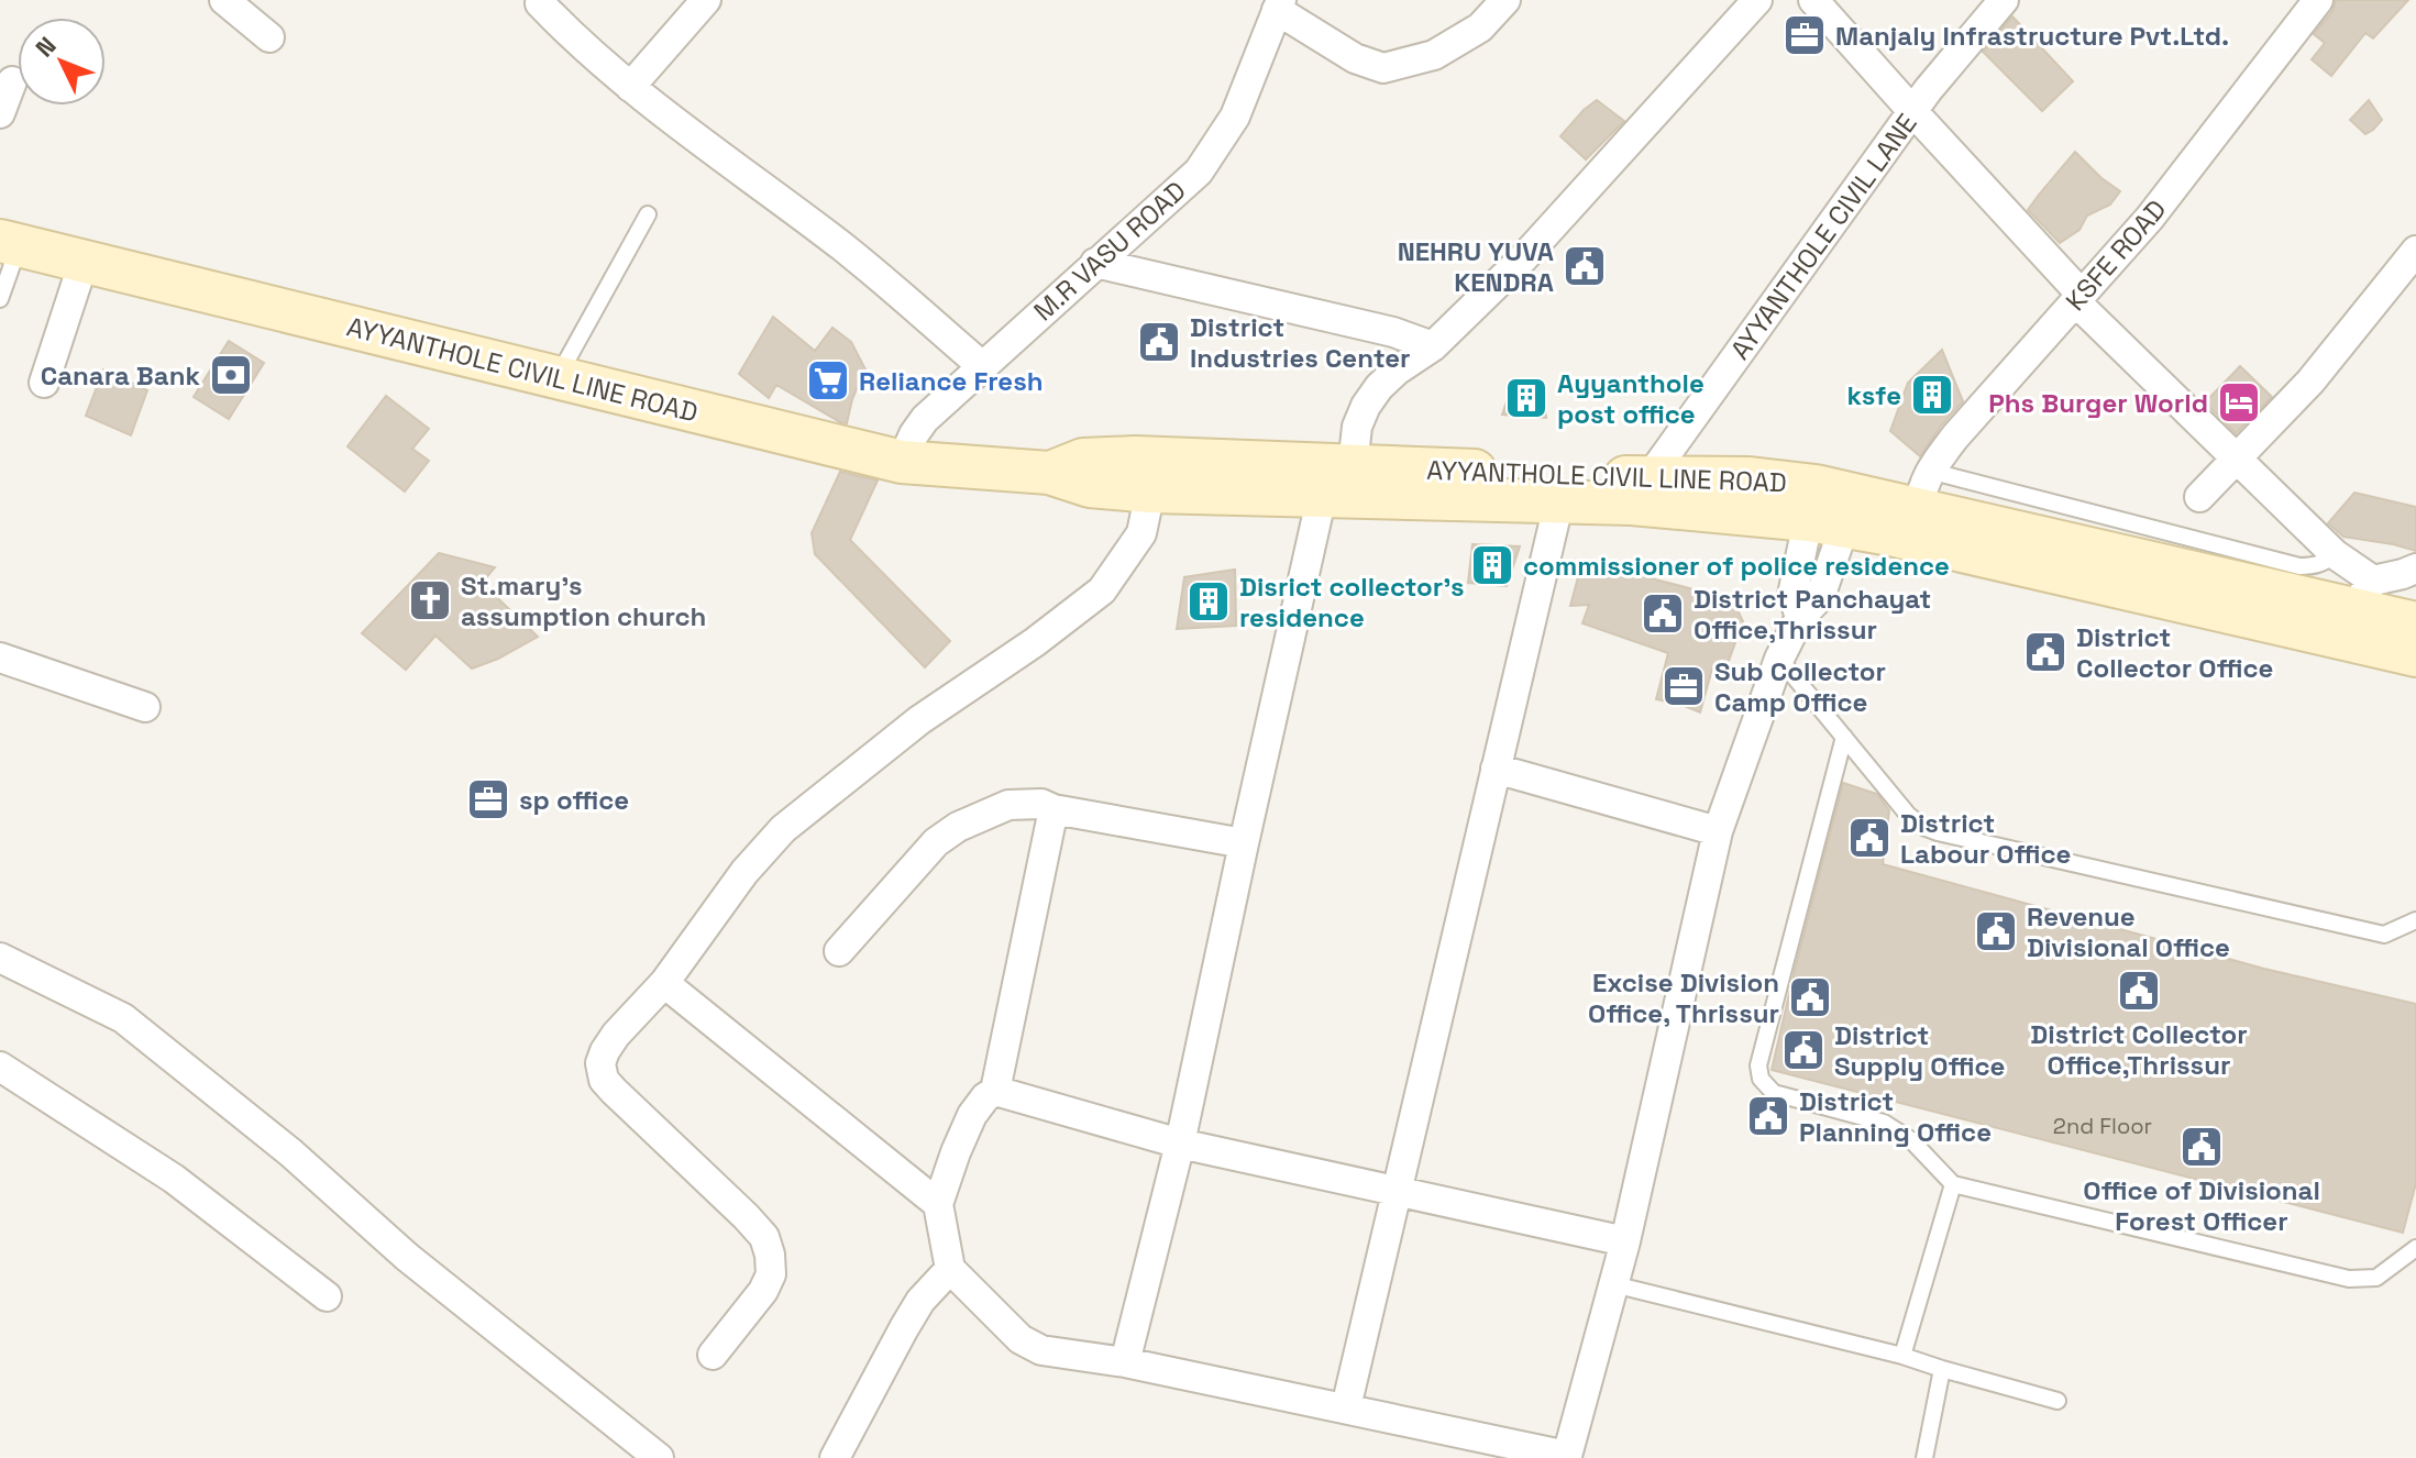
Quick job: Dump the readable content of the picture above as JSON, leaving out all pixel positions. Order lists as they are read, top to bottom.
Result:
{
  "streets": {
    "main road": ["AYYANTHOLE CIVIL LINE ROAD"],
    "street": ["AYYANTHOLE CIVIL LANE", "M.R VASU ROAD", "KSFE ROAD"]
  },
  "crossings": [
    ["AYYANTHOLE CIVIL LANE", "AYYANTHOLE CIVIL LINE ROAD"],
    ["M.R VASU ROAD", "AYYANTHOLE CIVIL LINE ROAD"],
    ["KSFE ROAD", "AYYANTHOLE CIVIL LINE ROAD"]
  ],
  "places": {
    "office": ["Manjaly Infrastructure Pvt.Ltd.", "Sub Collector Camp Office", "sp office"],
    "public building": [
      "NEHRU YUVA KENDRA",
      "District Industries Center",
      "District Panchayat Office,Thrissur",
      "District Collector Office",
      "District Labour Office",
      "Revenue Divisional Office",
      "District Collector Office,Thrissur",
      "Excise Division Office, Thrissur",
      "District Supply Office",
      "District Planning Office",
      "Office of Divisional Forest Officer"
    ],
    "bank": ["Canara Bank"],
    "supermarket": ["Reliance Fresh"],
    "building": [
      "ksfe",
      "Ayyanthole post office",
      "commissioner of police residence",
      "Disrict collector's residence"
    ],
    "hotel": ["Phs Burger World"],
    "church": ["St.mary's assumption church"]
  },
  "house_numbers": ["2nd Floor"],
  "north": "top left"
}
